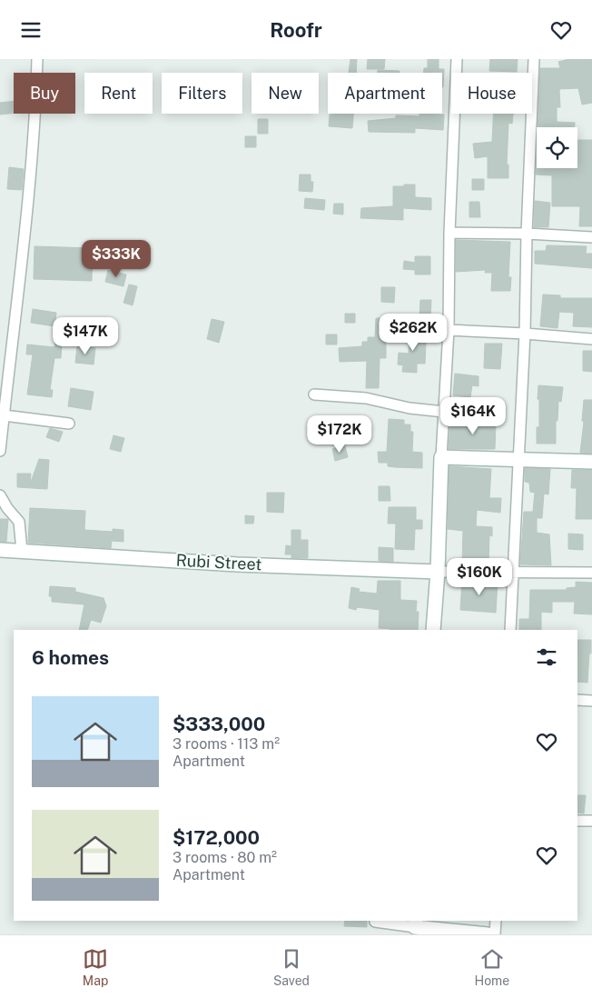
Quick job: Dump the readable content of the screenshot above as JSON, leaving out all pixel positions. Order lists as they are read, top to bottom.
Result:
{
  "streets": {
    "street": ["Rubi Street"]
  },
  "page": {
    "header": "Roofr",
    "chip": [
      "Buy",
      "Rent",
      "Filters",
      "New",
      "Apartment",
      "House"
    ],
    "price": [
      "$333K",
      "$262K",
      "$147K",
      "$164K",
      "$172K",
      "$160K"
    ],
    "heading": "6 homes",
    "list": [
      {
        "name": "$333,000",
        "note": "3 rooms · 113 m² · Apartment"
      },
      {
        "name": "$172,000",
        "note": "3 rooms · 80 m² · Apartment"
      }
    ],
    "tabs": ["Map", "Saved", "Home"]
  }
}
